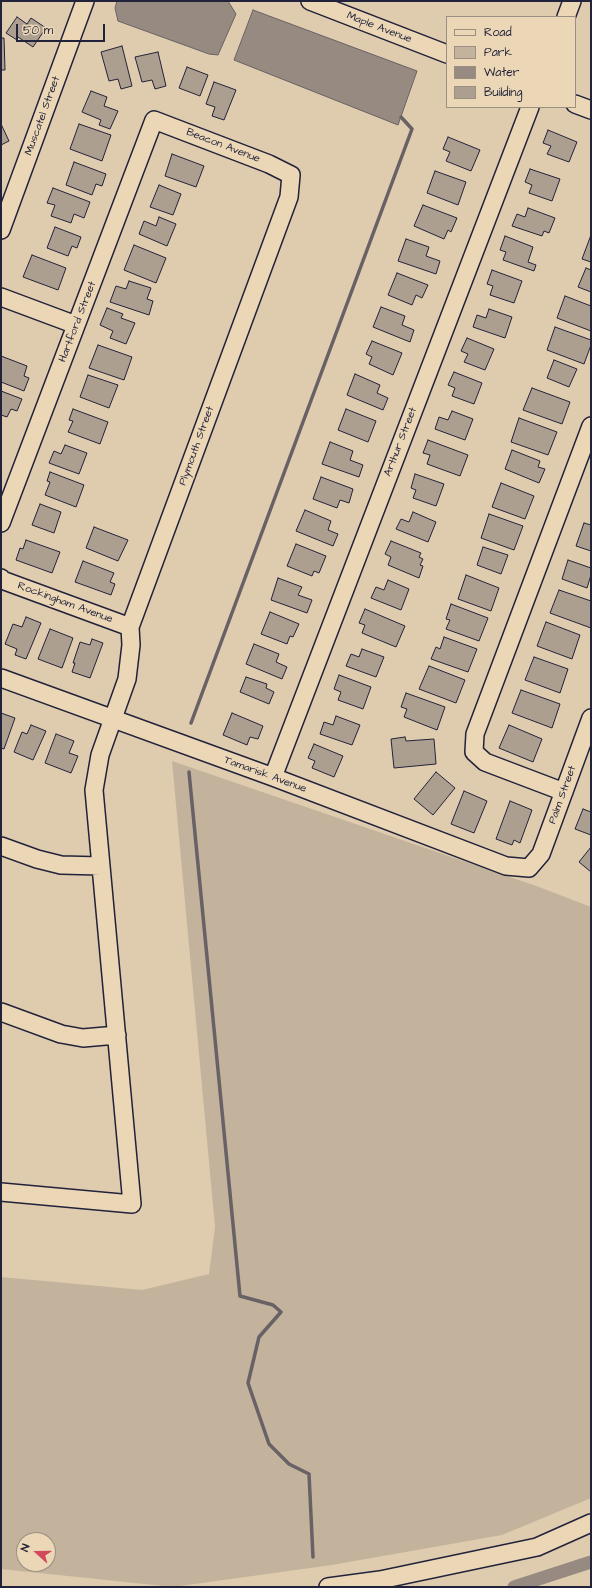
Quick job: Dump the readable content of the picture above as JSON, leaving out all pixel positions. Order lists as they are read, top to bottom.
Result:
{
  "streets": {
    "street": [
      "Maple Avenue",
      "Muscatel Street",
      "Beacon Avenue",
      "Hartford Street",
      "Arthur Street",
      "Plymouth Street",
      "Rockingham Avenue",
      "Tamarisk Avenue",
      "Palm Street"
    ]
  },
  "crossings": [
    ["Beacon Avenue", "Hartford Street"],
    ["Beacon Avenue", "Plymouth Street"],
    ["Arthur Street", "Tamarisk Avenue"],
    ["Plymouth Street", "Rockingham Avenue"],
    ["Plymouth Street", "Tamarisk Avenue"],
    ["Tamarisk Avenue", "Palm Street"]
  ],
  "legend": [
    "Road",
    "Park",
    "Water",
    "Building"
  ],
  "scale_bar": "50 m",
  "north": "left"
}
